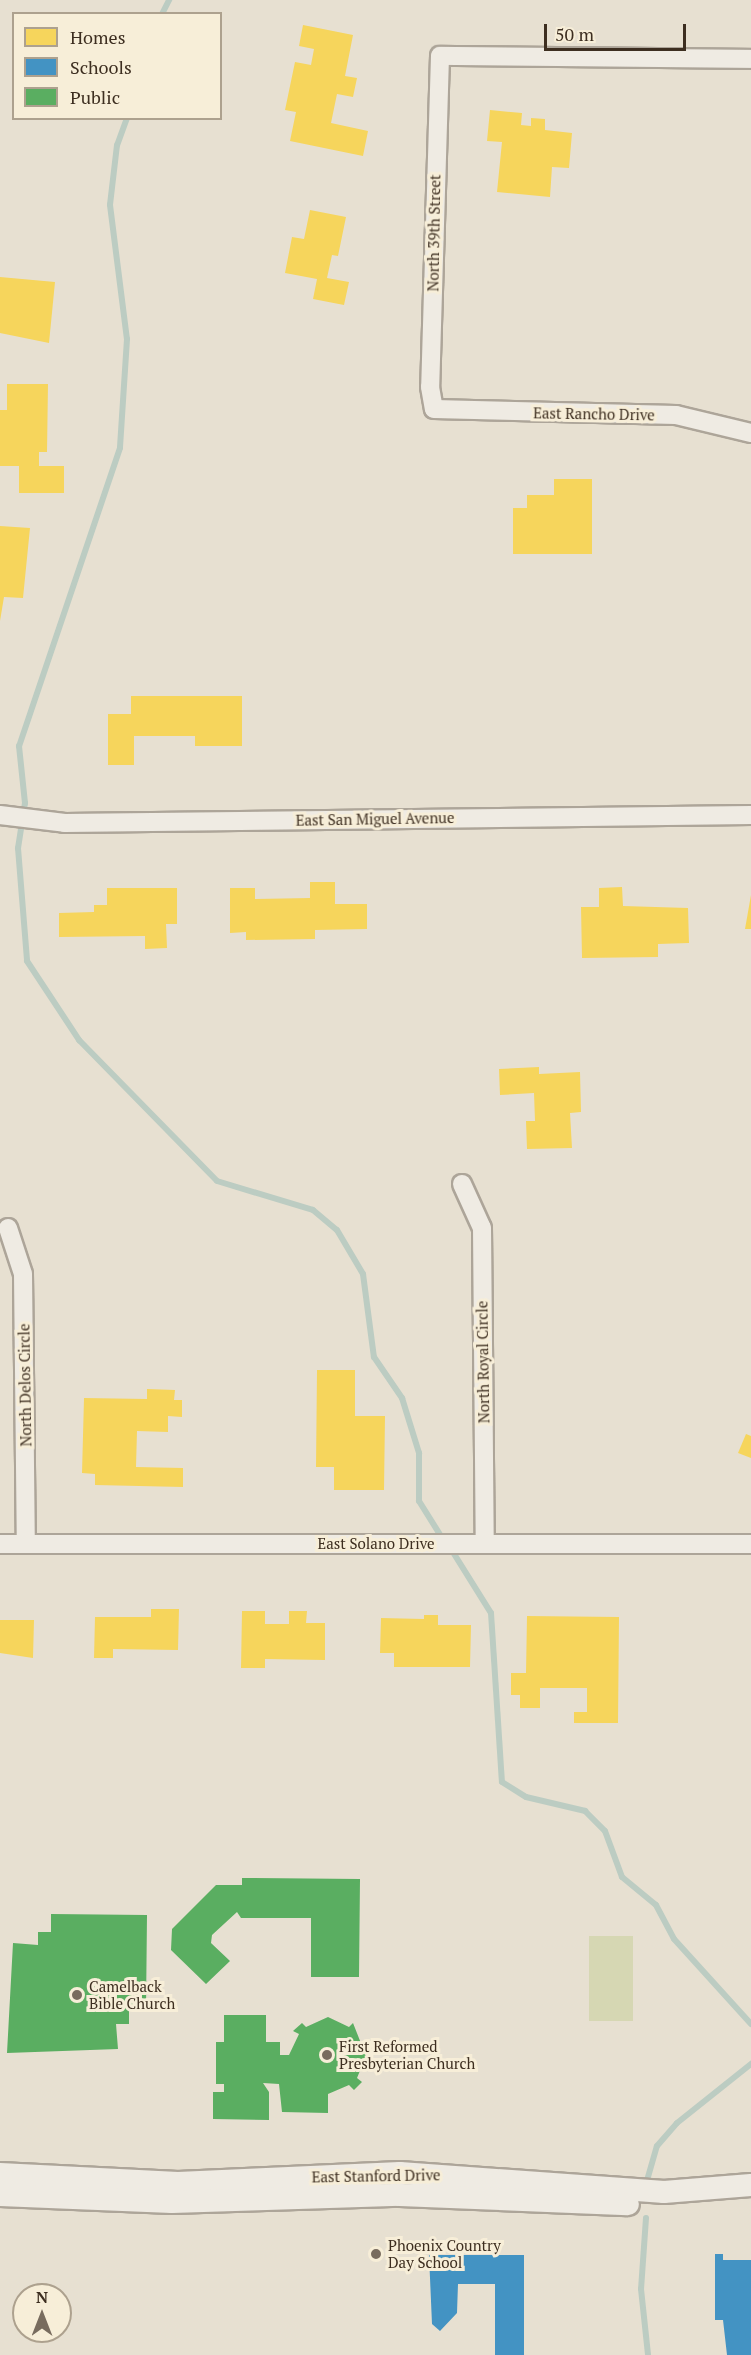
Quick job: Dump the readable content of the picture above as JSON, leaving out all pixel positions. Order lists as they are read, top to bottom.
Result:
{
  "streets": {
    "street": [
      "North 39th Street",
      "East Rancho Drive",
      "East San Miguel Avenue",
      "North Royal Circle",
      "North Delos Circle",
      "East Solano Drive",
      "East Stanford Drive"
    ]
  },
  "crossings": [
    ["North 39th Street", "East Rancho Drive"],
    ["North Royal Circle", "East Solano Drive"],
    ["North Delos Circle", "East Solano Drive"]
  ],
  "places": ["Camelback Bible Church", "First Reformed Presbyterian Church", "Phoenix Country Day School"],
  "legend": ["Homes", "Schools", "Public"],
  "scale_bar": "50 m",
  "north": "top"
}
